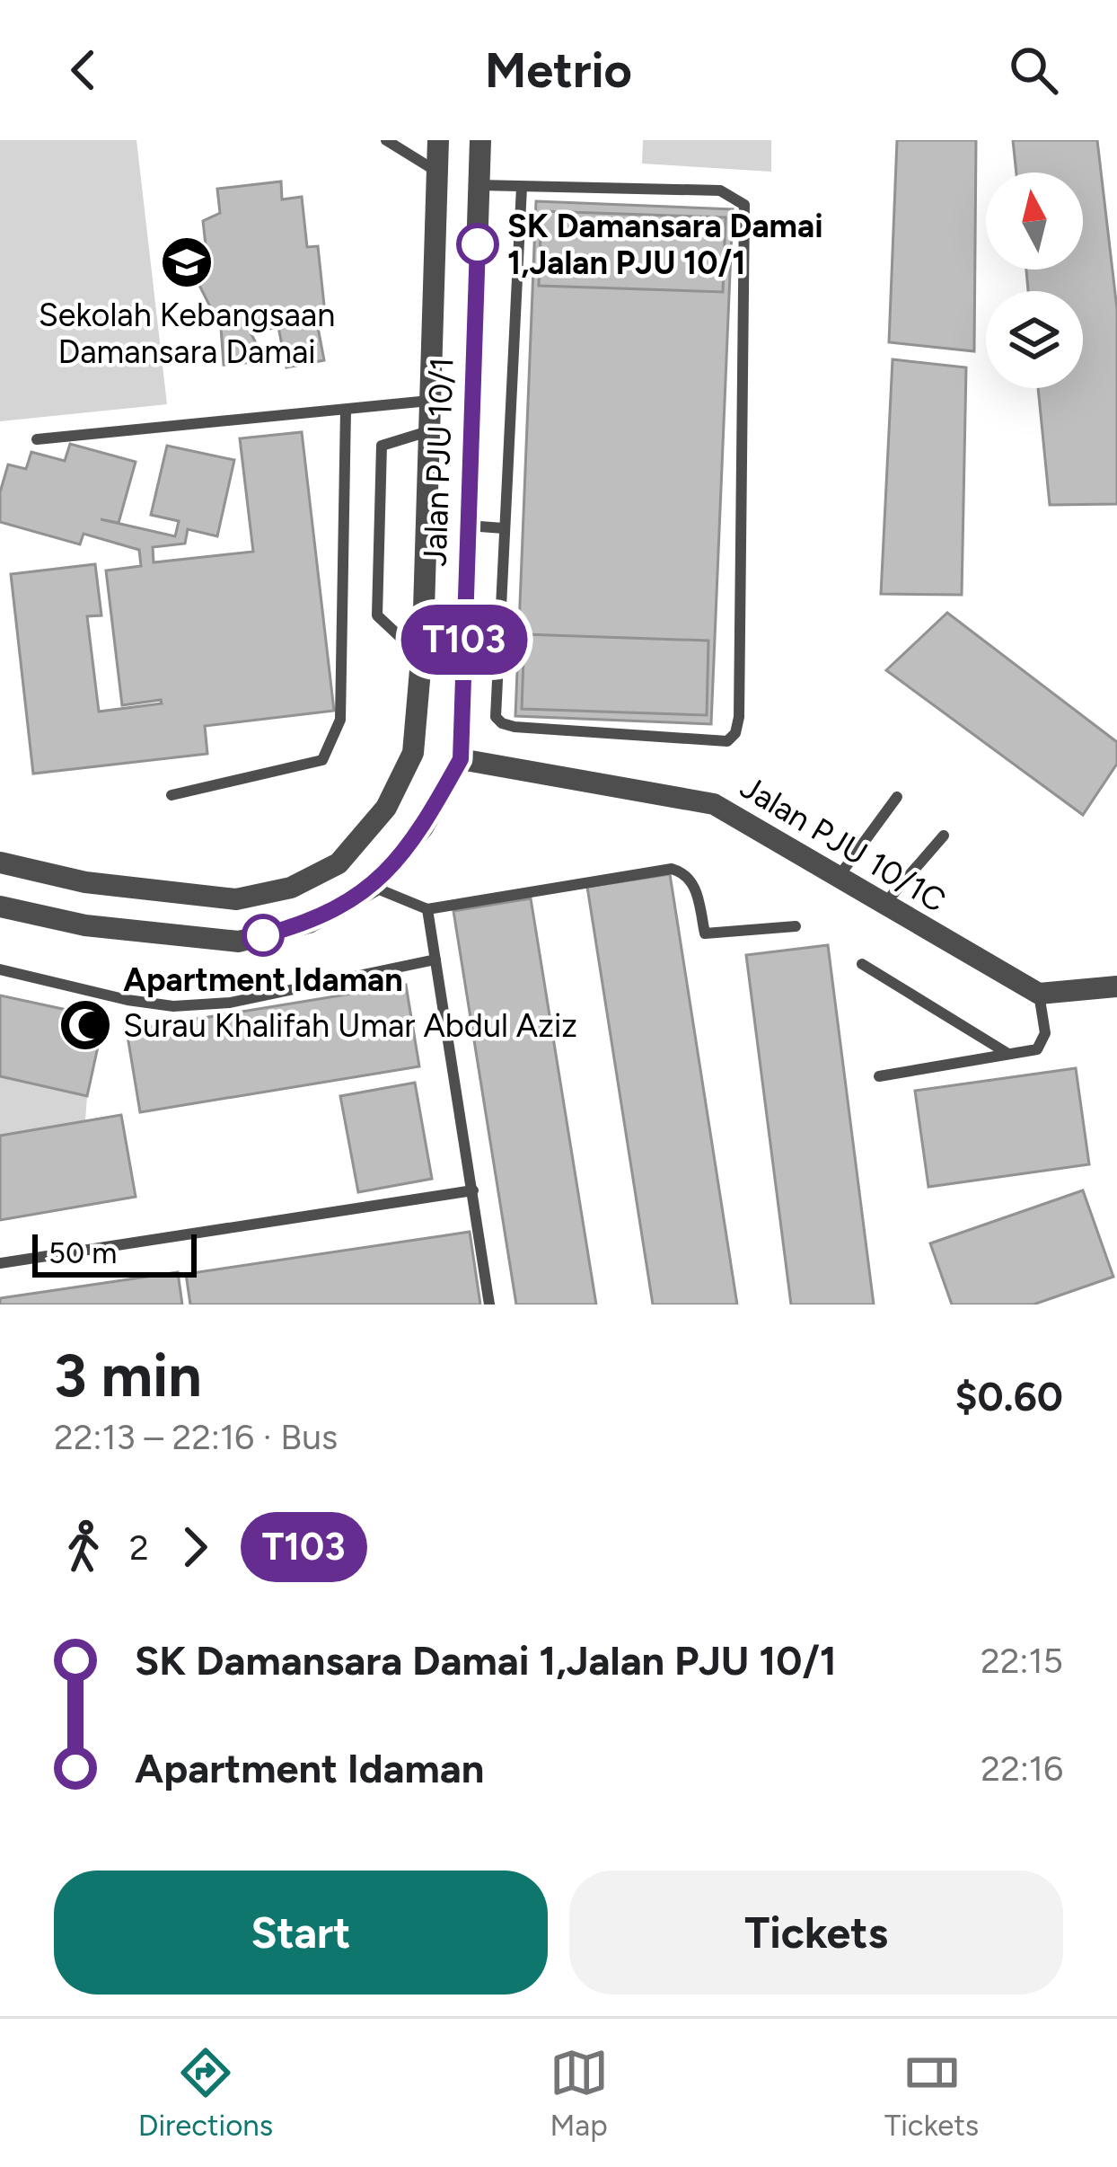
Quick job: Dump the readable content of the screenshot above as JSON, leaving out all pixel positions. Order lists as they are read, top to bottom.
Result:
{
  "streets": {
    "street": ["Jalan PJU 10/1", "Jalan PJU 10/1C"]
  },
  "crossings": [
    ["Jalan PJU 10/1", "Jalan PJU 10/1C"]
  ],
  "places": {
    "other": ["SK Damansara Damai 1,Jalan PJU 10/1", "Apartment Idaman"],
    "school or university": ["Sekolah Kebangsaan Damansara Damai"],
    "mosque": ["Surau Khalifah Umar Abdul Aziz"]
  },
  "lines": ["bus line T103"],
  "scale_bar": "50 m",
  "north": "top",
  "page": {
    "header": "Metrio",
    "on_map": "T103",
    "scale": "50 m",
    "heading": ["3 min", "22:13 – 22:16 · Bus", "$0.60"],
    "legs": ["2", "T103"],
    "list": [
      {
        "name": "SK Damansara Damai 1,Jalan PJU 10/1",
        "value": "22:15"
      },
      {
        "name": "Apartment Idaman",
        "value": "22:16"
      }
    ],
    "buttons": ["Start", "Tickets"],
    "tabs": ["Directions", "Map", "Tickets"]
  }
}
